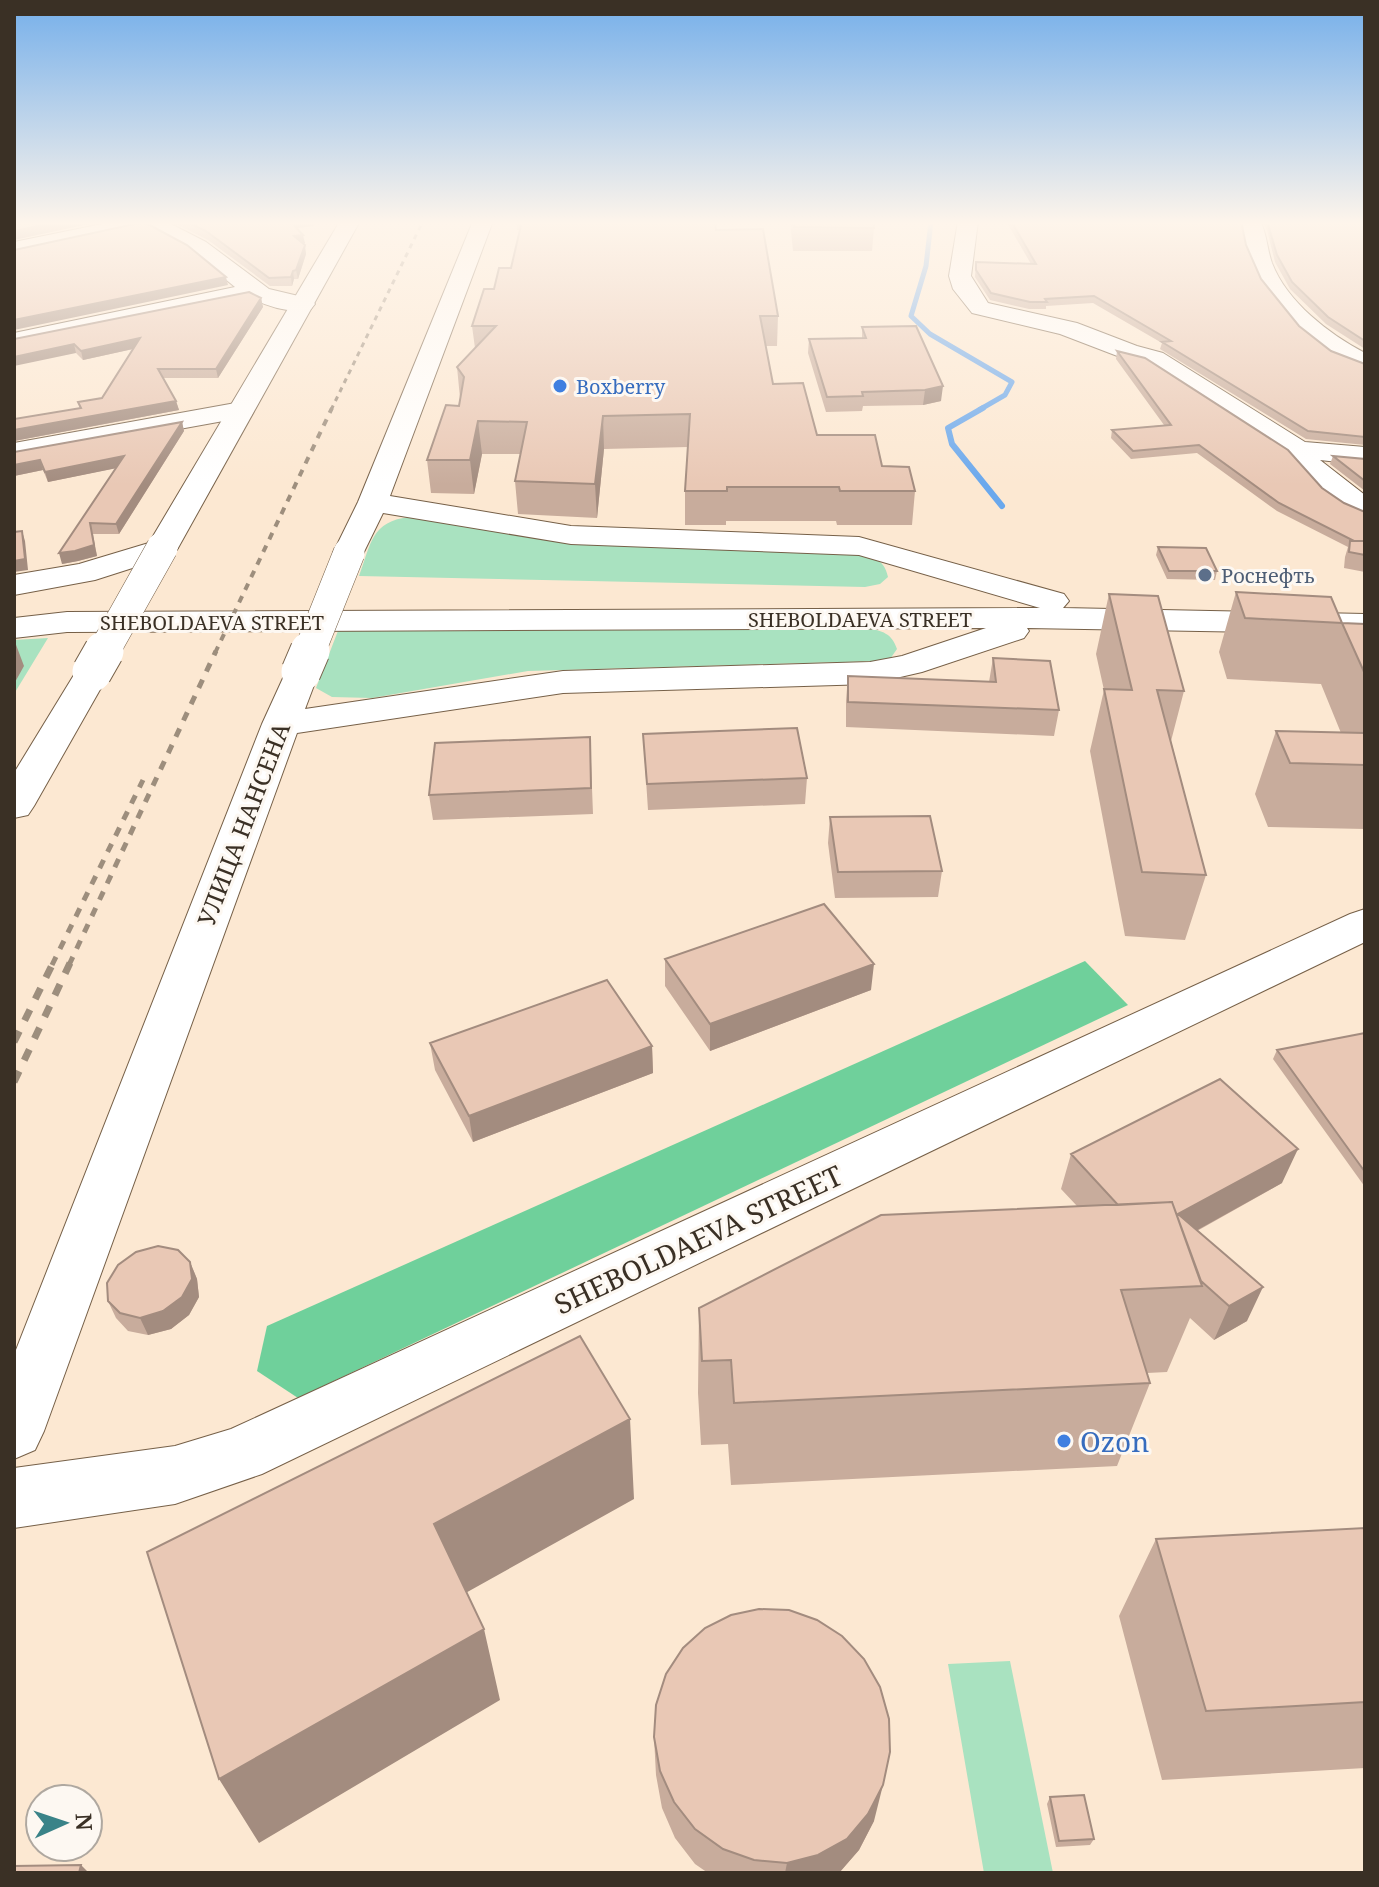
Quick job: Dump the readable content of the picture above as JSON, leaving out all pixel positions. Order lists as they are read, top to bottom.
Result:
{
  "streets": {
    "main road": ["SHEBOLDAEVA STREET", "УЛИЦА НАНСЕНА"]
  },
  "places": ["Boxberry", "Роснефть", "Ozon"],
  "north": "right"
}
